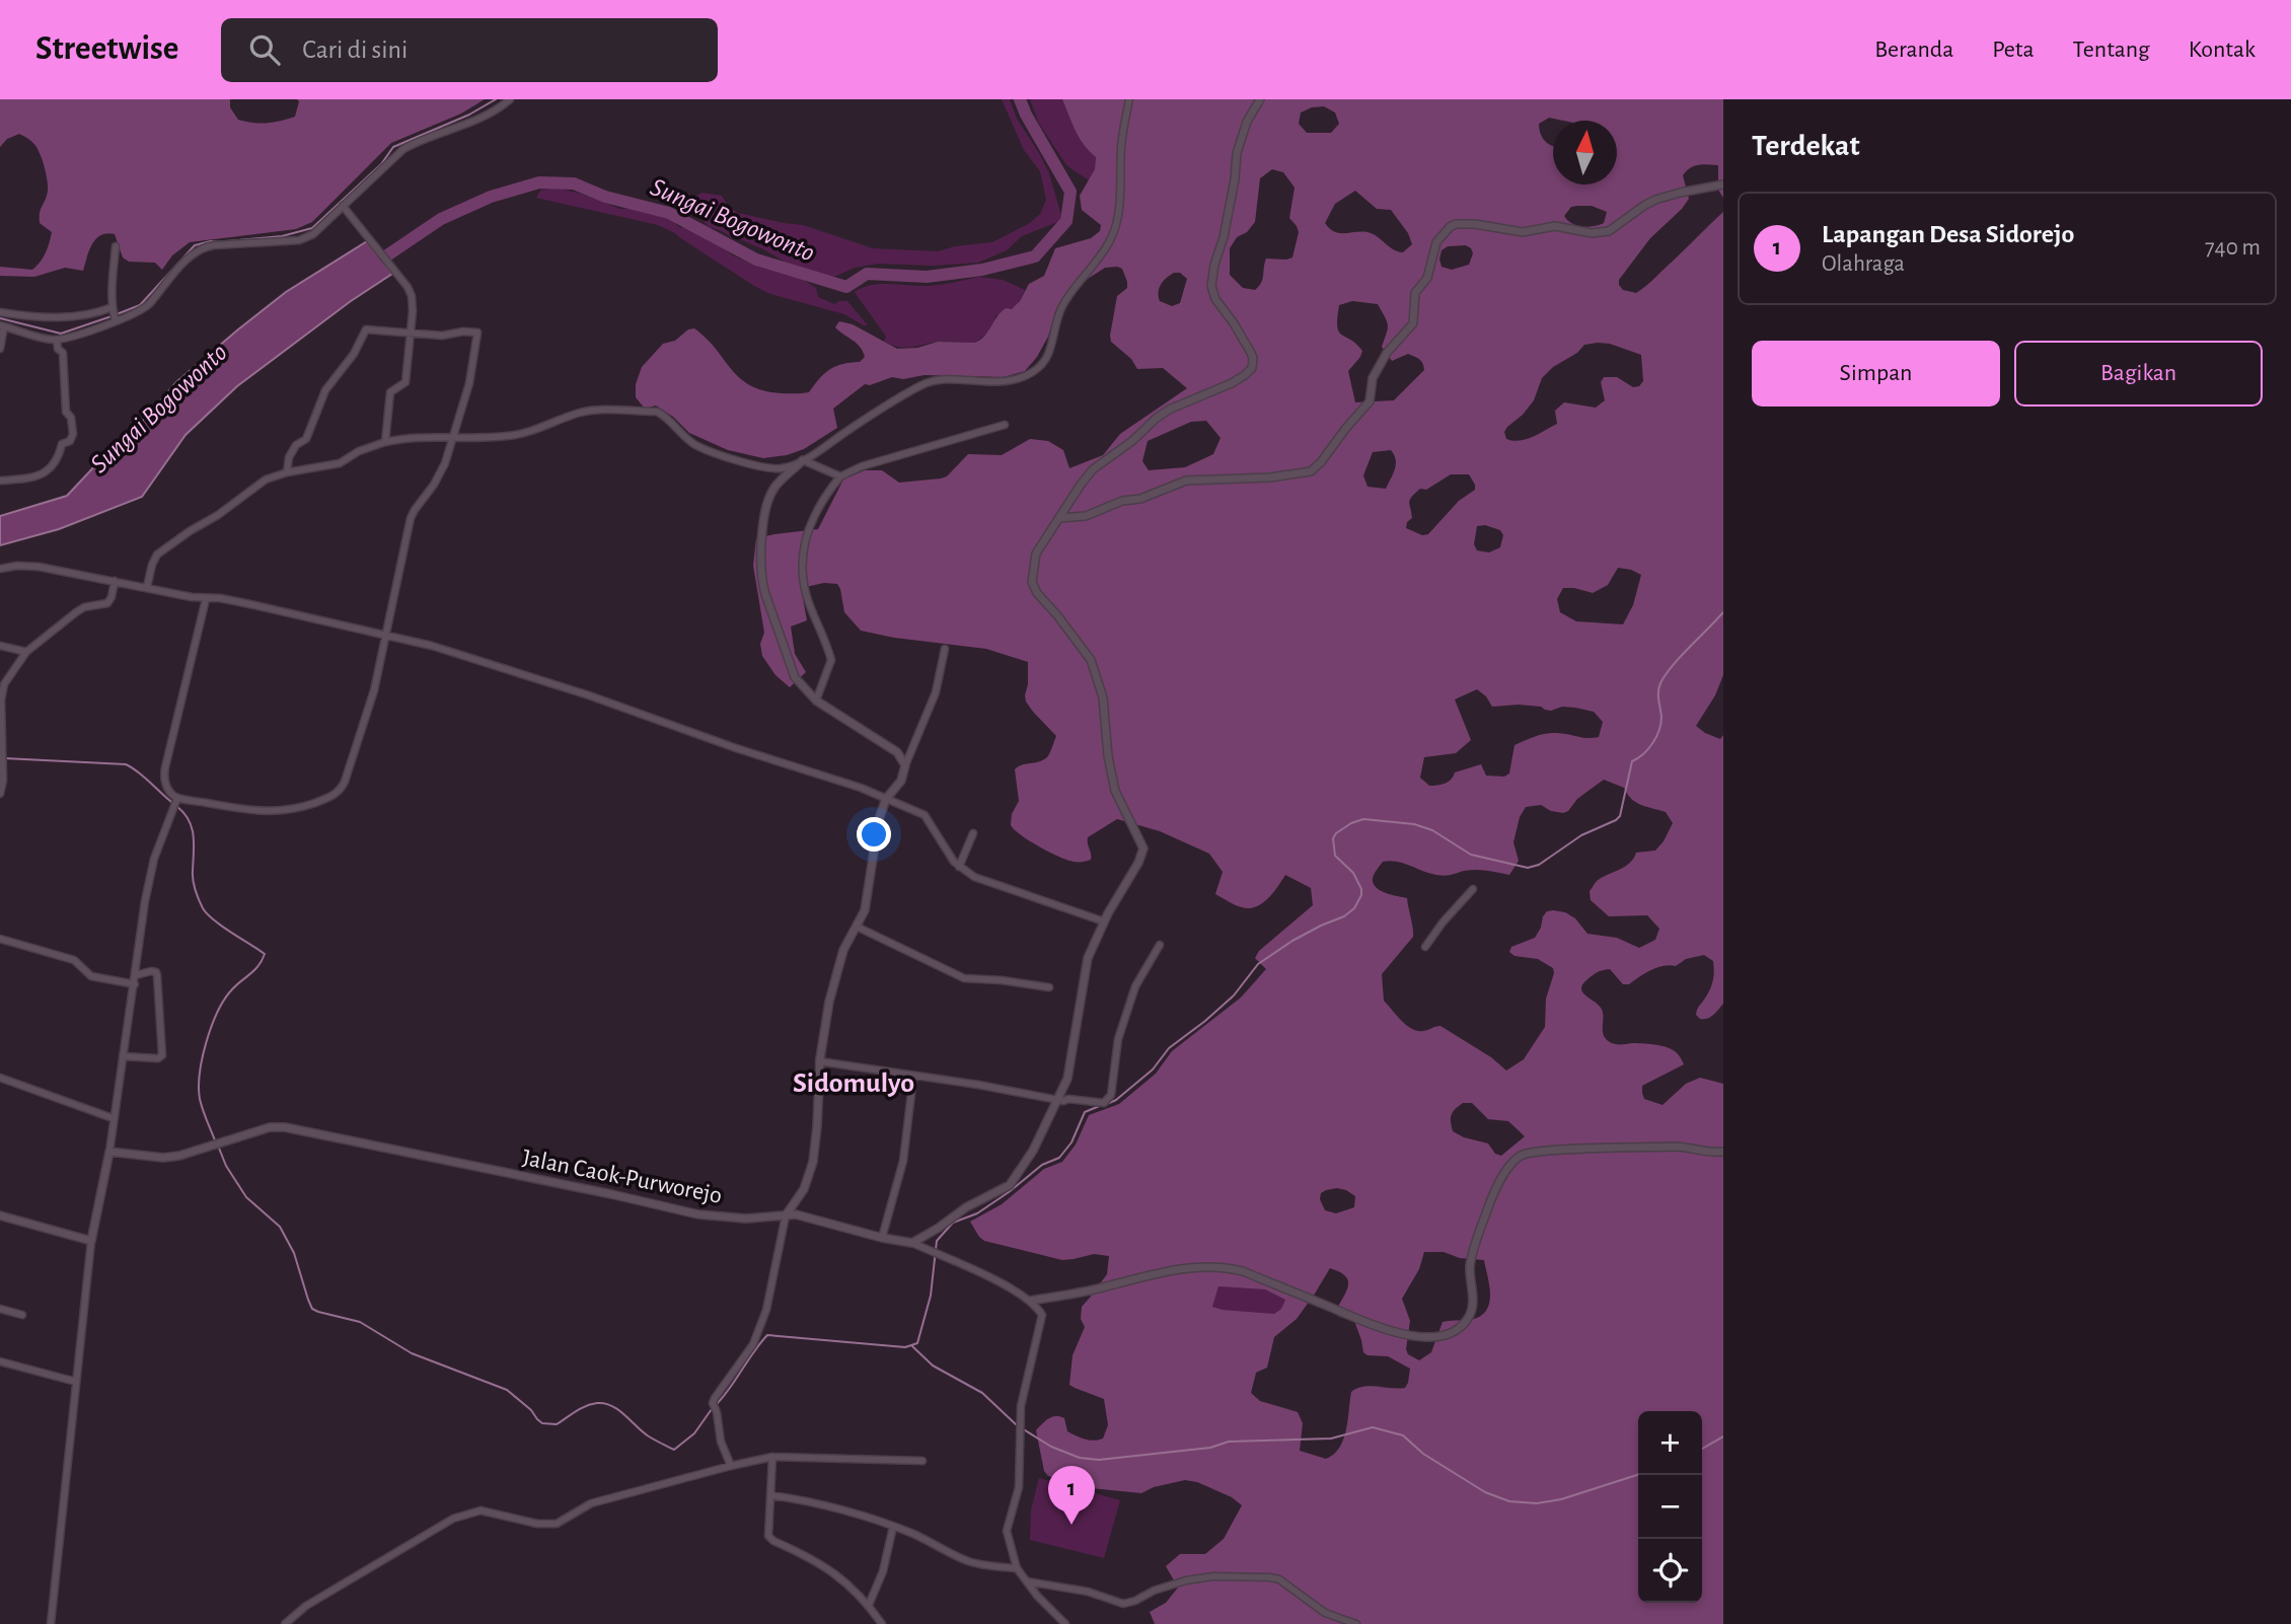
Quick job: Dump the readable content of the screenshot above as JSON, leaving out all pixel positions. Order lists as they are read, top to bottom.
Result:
{
  "streets": {
    "street": ["Jalan Caok-Purworejo"]
  },
  "districts": ["Sidomulyo"],
  "water": ["Sungai Bogowonto"],
  "north": "top",
  "page": {
    "header": "Streetwise",
    "search": "Cari di sini",
    "nav": [
      "Beranda",
      "Peta",
      "Tentang",
      "Kontak"
    ],
    "heading": "Terdekat",
    "list": [
      {
        "mark": "1",
        "name": "Lapangan Desa Sidorejo",
        "note": "Olahraga",
        "value": "740 m"
      }
    ],
    "buttons": ["Simpan", "Bagikan"],
    "map_buttons": ["+", "−"],
    "pins": "1"
  }
}
